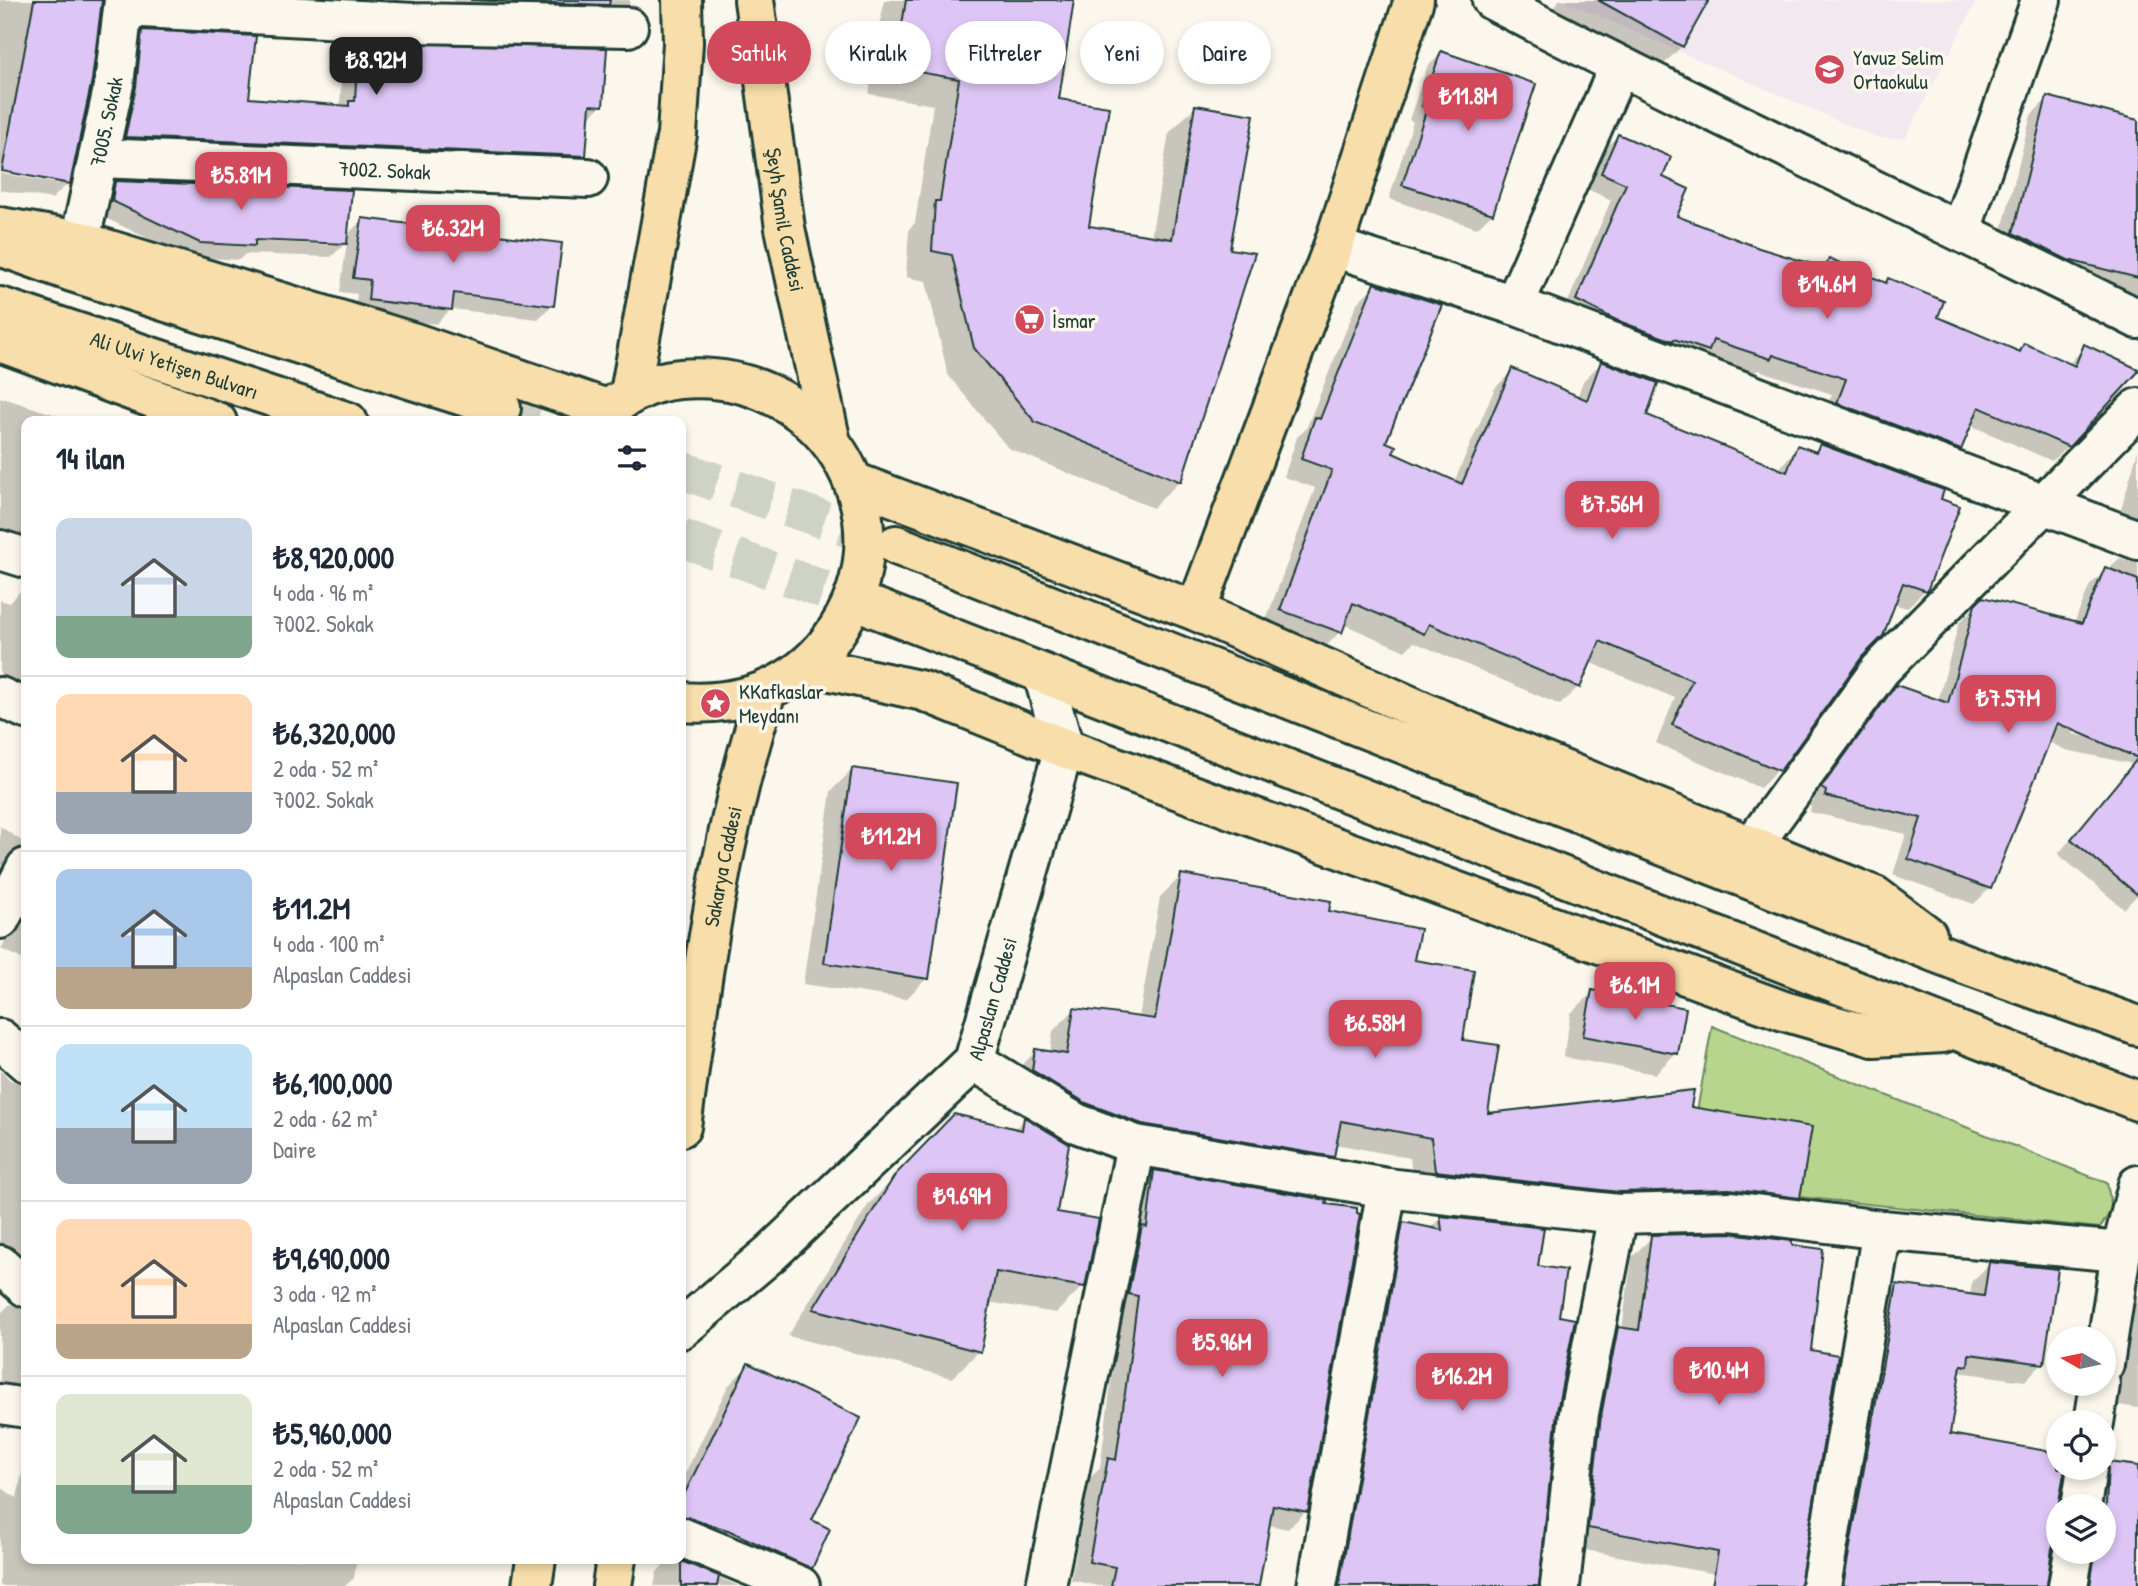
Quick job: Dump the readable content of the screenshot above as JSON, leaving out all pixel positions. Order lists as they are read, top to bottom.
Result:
{
  "streets": {
    "main road": ["Şeyh Şamil Caddesi", "Ali Ulvi Yetişen Bulvarı", "Sakarya Caddesi"],
    "street": ["7005. Sokak", "7002. Sokak", "Alpaslan Caddesi"]
  },
  "crossings": [
    ["7005. Sokak", "7002. Sokak"]
  ],
  "places": {
    "school or university": ["Yavuz Selim Ortaokulu"],
    "supermarket": ["İsmar"],
    "place": ["KKafkaslar Meydanı"]
  },
  "north": "left",
  "page": {
    "chip": [
      "Satılık",
      "Kiralık",
      "Filtreler",
      "Yeni",
      "Daire"
    ],
    "price": [
      "₺8.92M",
      "₺11.8M",
      "₺5.81M",
      "₺6.32M",
      "₺14.6M",
      "₺7.56M",
      "₺7.57M",
      "₺11.2M",
      "₺6.1M",
      "₺6.58M",
      "₺9.69M",
      "₺5.96M",
      "₺10.4M",
      "₺16.2M"
    ],
    "heading": "14 ilan",
    "list": [
      {
        "name": "₺8,920,000",
        "note": "4 oda · 96 m² · 7002. Sokak"
      },
      {
        "name": "₺6,320,000",
        "note": "2 oda · 52 m² · 7002. Sokak"
      },
      {
        "name": "₺11.2M",
        "note": "4 oda · 100 m² · Alpaslan Caddesi"
      },
      {
        "name": "₺6,100,000",
        "note": "2 oda · 62 m² · Daire"
      },
      {
        "name": "₺9,690,000",
        "note": "3 oda · 92 m² · Alpaslan Caddesi"
      },
      {
        "name": "₺5,960,000",
        "note": "2 oda · 52 m² · Alpaslan Caddesi"
      }
    ]
  }
}
